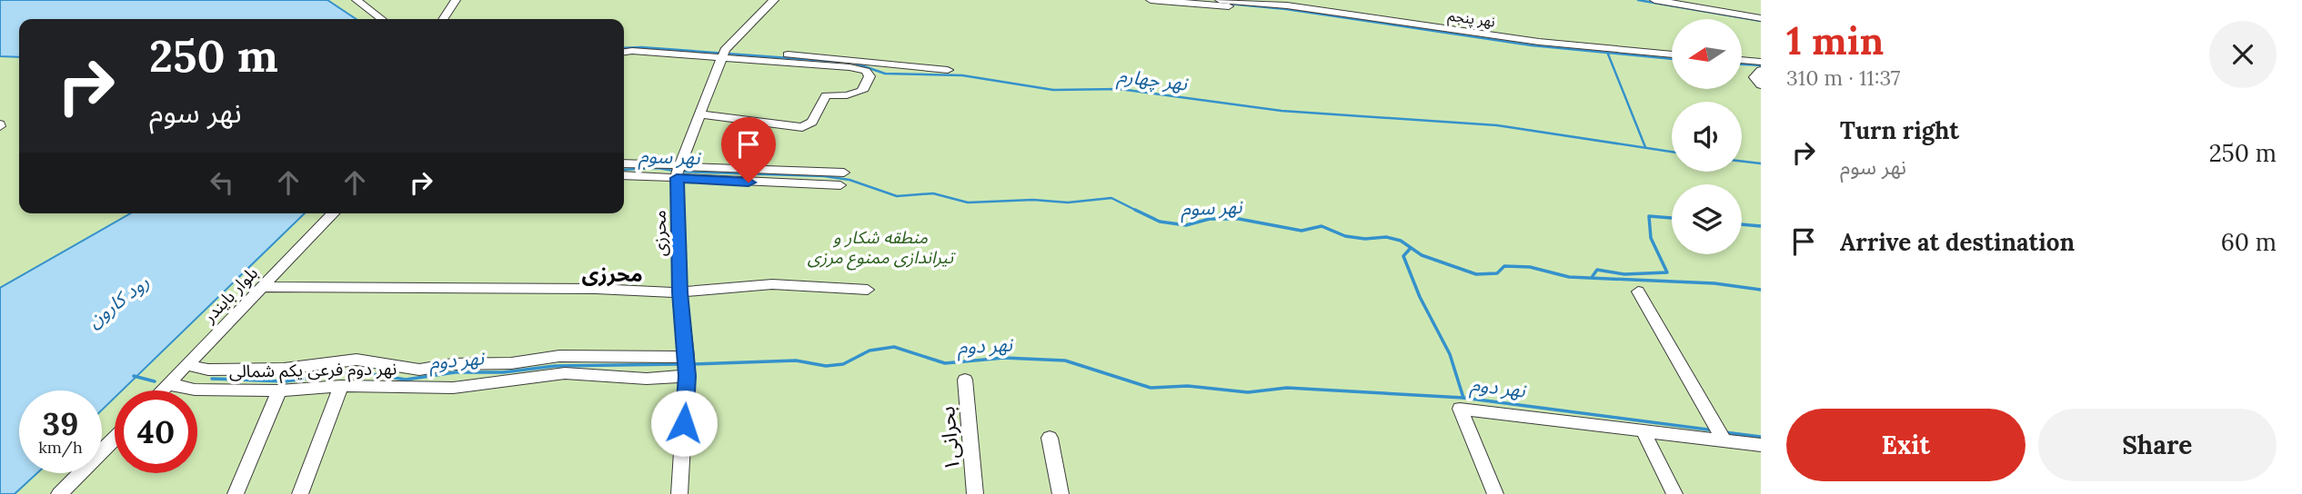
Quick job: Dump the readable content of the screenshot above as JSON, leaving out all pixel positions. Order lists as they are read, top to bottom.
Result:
{
  "streets": {
    "street": [
      "نهر پنجم",
      "محرزی",
      "بلوار بایندر",
      "نهر دوم فرعی یکم شمالی",
      "بحرانی۱"
    ]
  },
  "crossings": [
    ["محرزی", "نهر دوم فرعی یکم شمالی"],
    ["بلوار بایندر", "نهر دوم فرعی یکم شمالی"]
  ],
  "districts": ["محرزی"],
  "water": [
    "نهر چهارم",
    "نهر سوم",
    "رود کارون",
    "نهر دوم"
  ],
  "parks": ["منطقه شکار و تیراندازی ممنوع مرزی"],
  "north": "left",
  "page": {
    "heading": ["1 min", "310 m · 11:37"],
    "turn": ["250 m", "نهر سوم"],
    "list": [
      {
        "name": "Turn right",
        "note": "نهر سوم",
        "value": "250 m"
      },
      {
        "name": "Arrive at destination",
        "value": "60 m"
      }
    ],
    "speed": "39 km/h",
    "limit": "40",
    "buttons": ["Exit", "Share"]
  }
}
